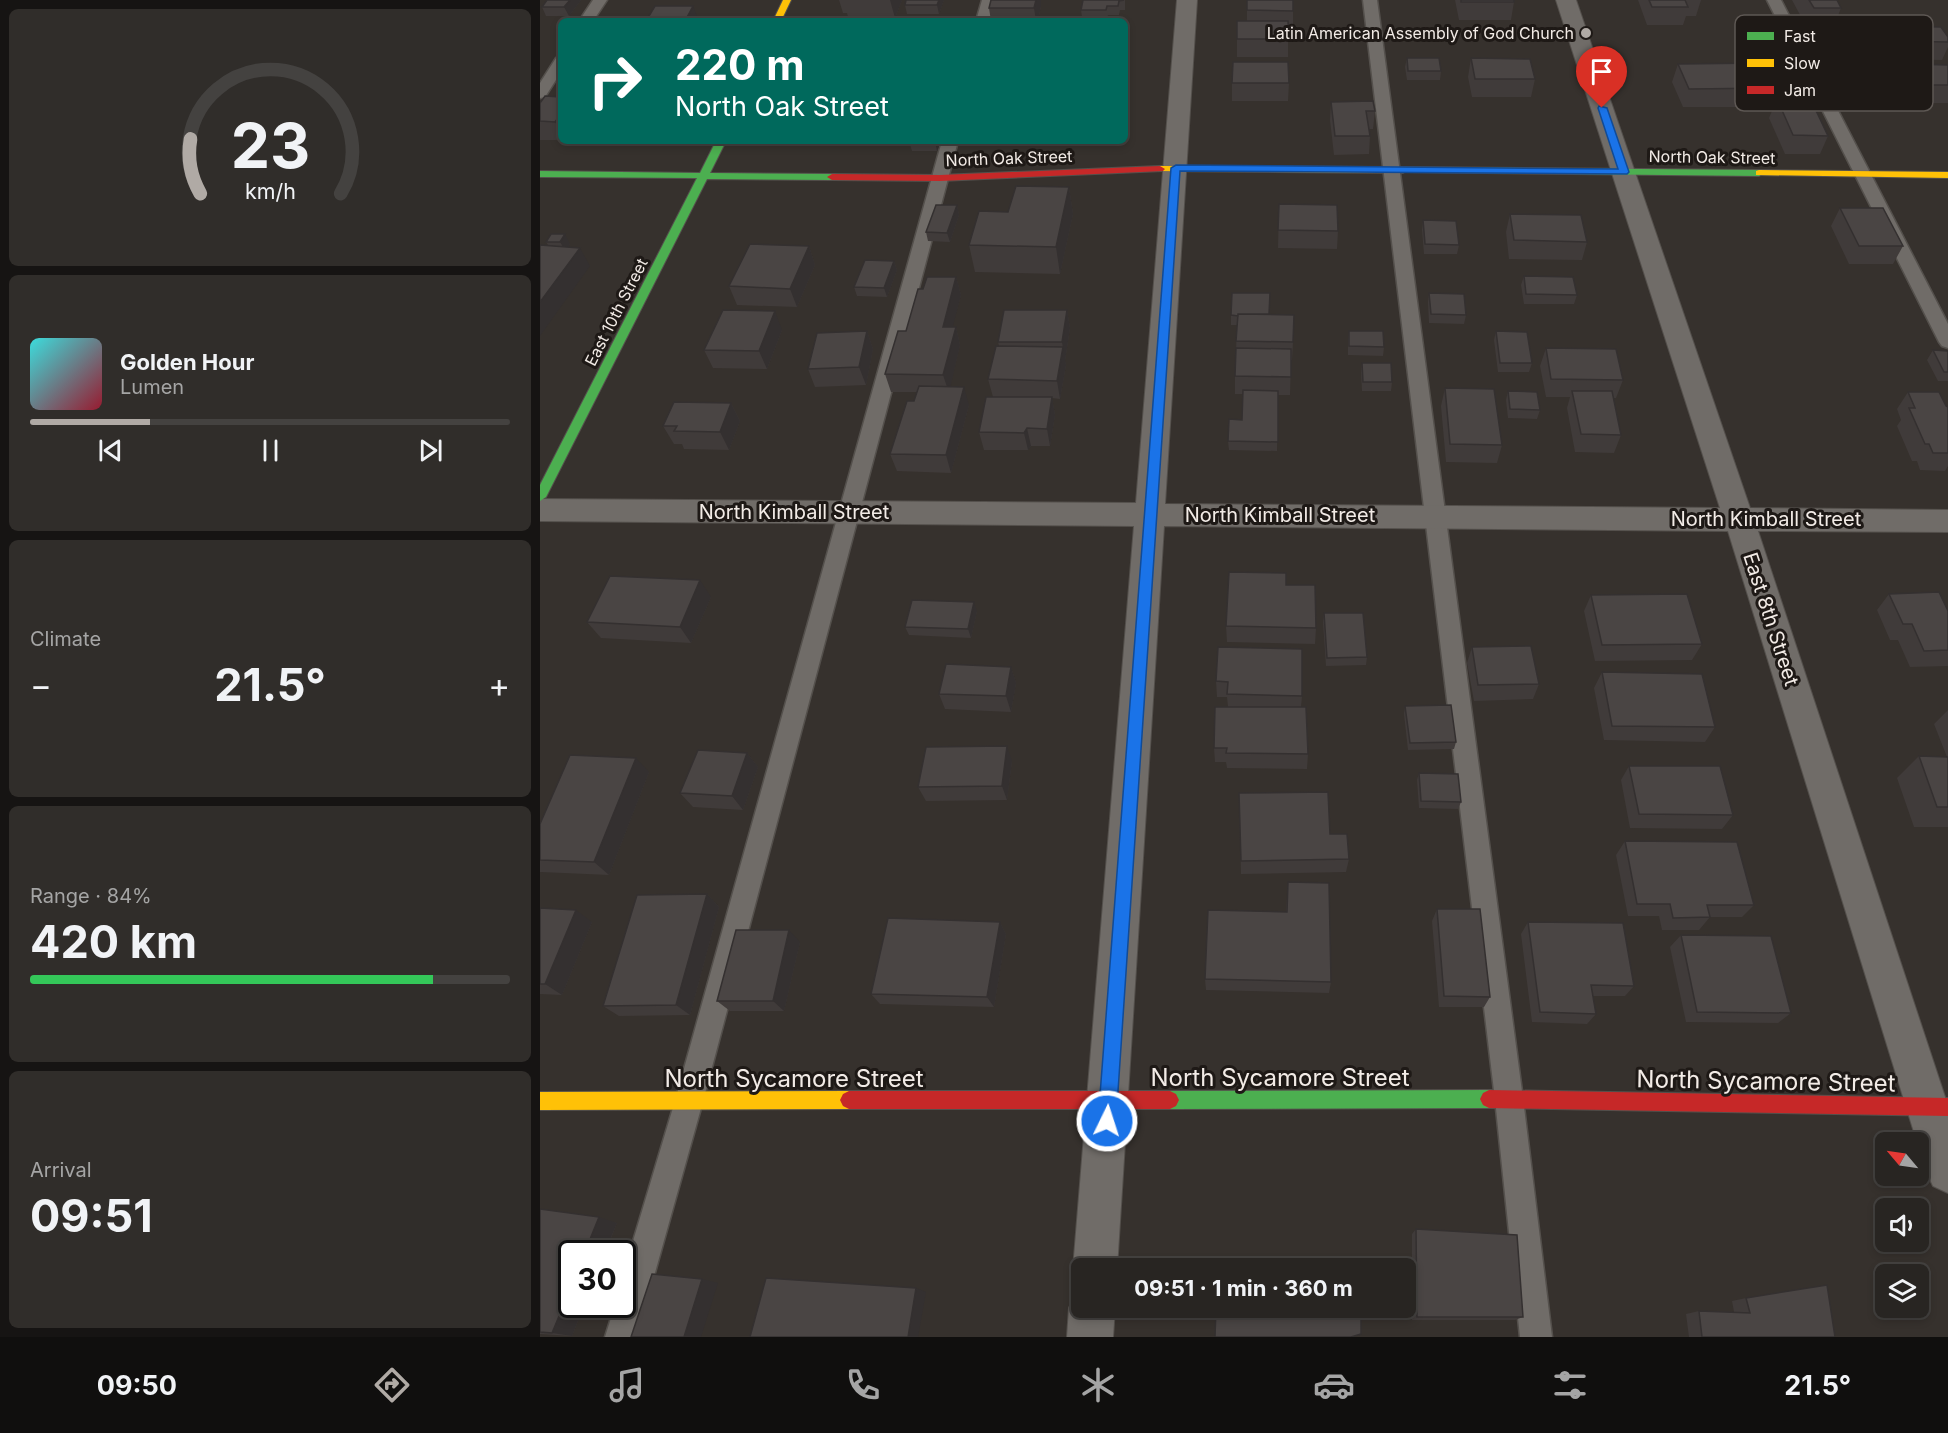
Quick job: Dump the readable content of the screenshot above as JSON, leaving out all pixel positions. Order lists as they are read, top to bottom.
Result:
{
  "streets": {
    "street": [
      "North Oak Street",
      "East 10th Street",
      "North Kimball Street",
      "East 8th Street",
      "North Sycamore Street"
    ]
  },
  "crossings": [
    ["North Oak Street", "East 10th Street"],
    ["North Oak Street", "East 8th Street"],
    ["North Kimball Street", "East 8th Street"],
    ["East 8th Street", "North Sycamore Street"]
  ],
  "places": ["Latin American Assembly of God Church"],
  "legend": ["Fast", "Slow", "Jam"],
  "north": "top left",
  "page": {
    "turn": ["220 m", "North Oak Street"],
    "song": ["Golden Hour", "Lumen"],
    "tile": [
      "Climate",
      ["Range · 84%", "420 km"],
      ["Arrival", "09:51"]
    ],
    "heat": ["−", "21.5°", "+"],
    "limit": "30",
    "trip": "09:51 · 1 min · 360 m",
    "tabs": ["09:50", "21.5°"],
    "gauge": ["23", "km/h"]
  }
}
